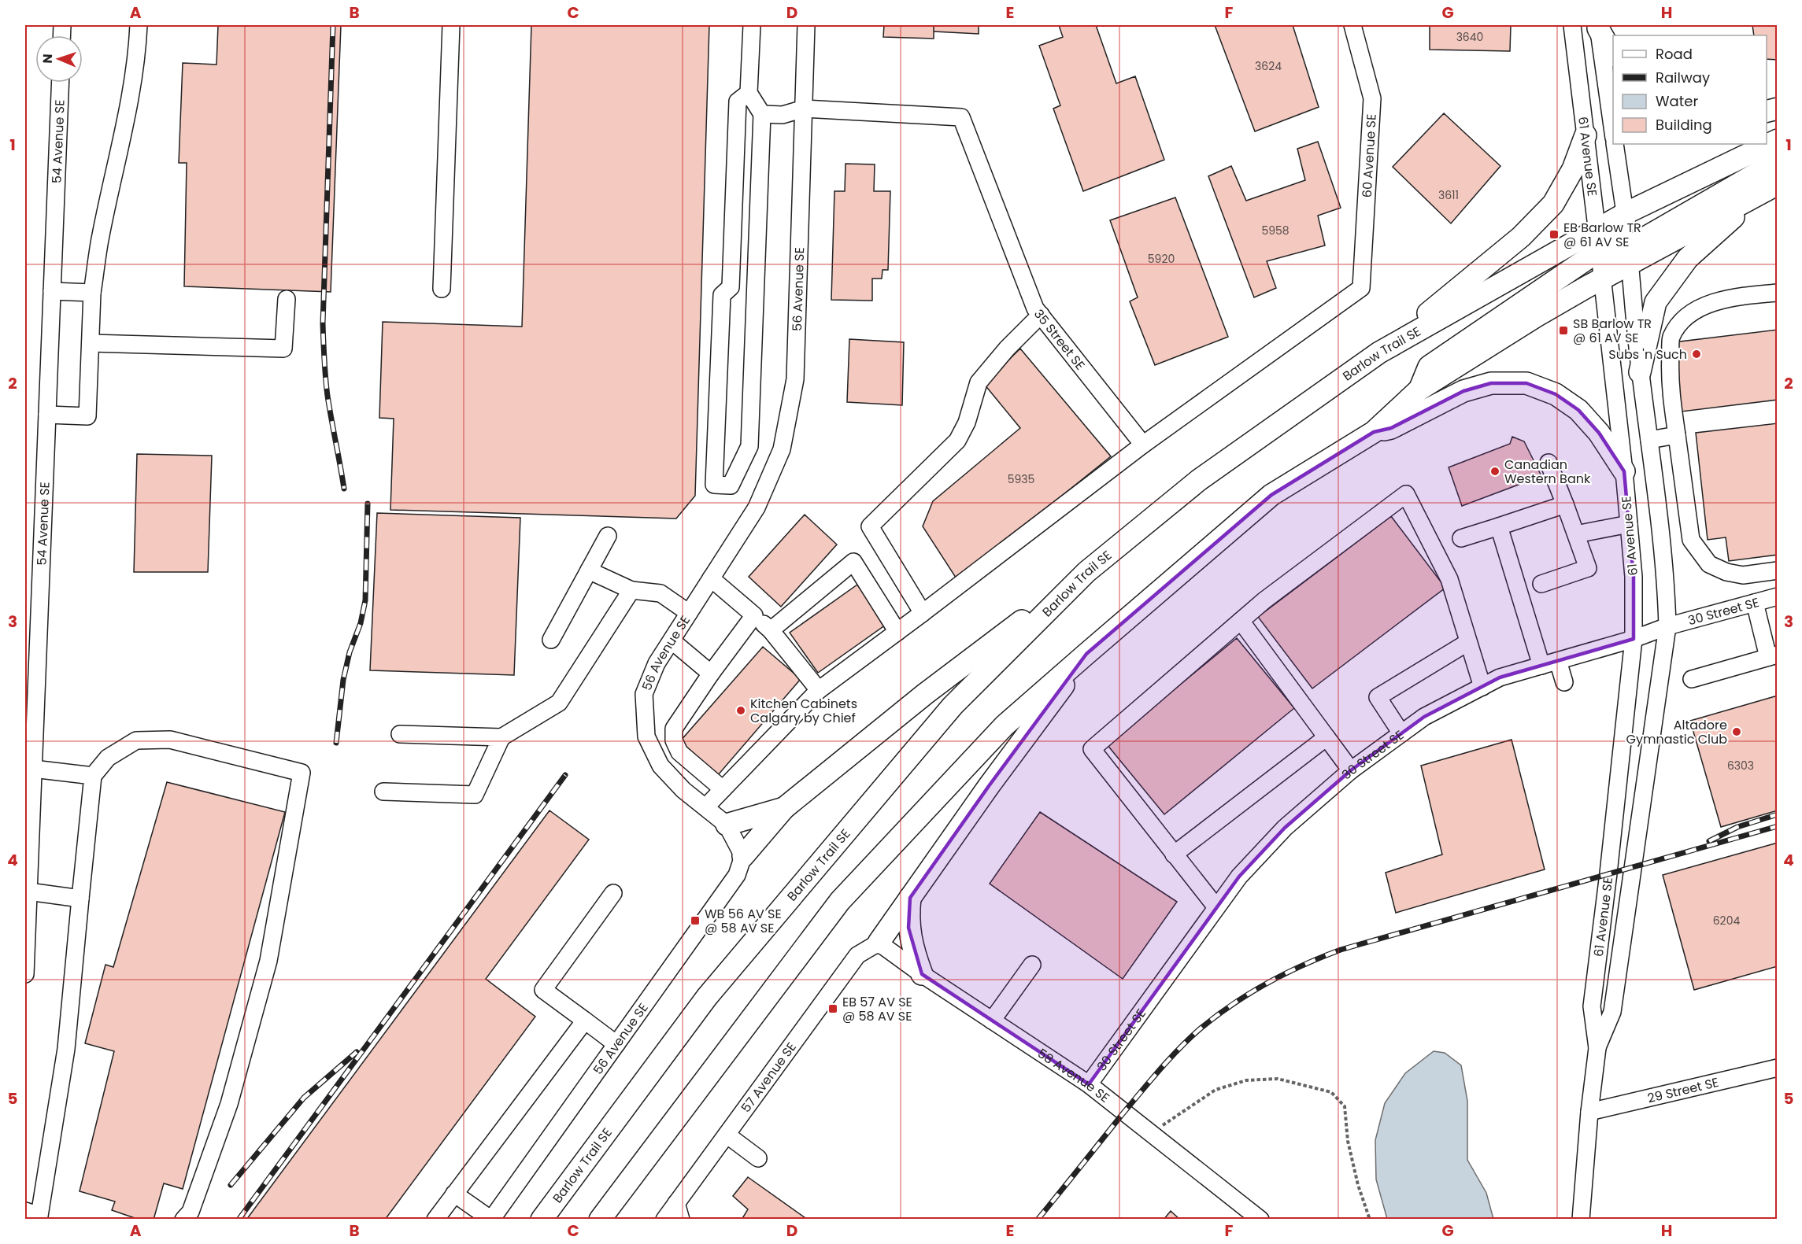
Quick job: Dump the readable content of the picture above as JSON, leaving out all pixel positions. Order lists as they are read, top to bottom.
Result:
{
  "streets": {
    "main road": ["Barlow Trail SE"],
    "street": [
      "54 Avenue SE",
      "60 Avenue SE",
      "61 Avenue SE",
      "56 Avenue SE",
      "35 Street SE",
      "30 Street SE",
      "58 Avenue SE",
      "57 Avenue SE",
      "29 Street SE"
    ]
  },
  "crossings": [
    ["60 Avenue SE", "35 Street SE"],
    ["61 Avenue SE", "Barlow Trail SE"],
    ["61 Avenue SE", "30 Street SE"],
    ["61 Avenue SE", "29 Street SE"],
    ["56 Avenue SE", "35 Street SE"],
    ["30 Street SE", "58 Avenue SE"],
    ["58 Avenue SE", "57 Avenue SE"]
  ],
  "places": {
    "transit": [
      "EB Barlow TR @ 61 AV SE",
      "SB Barlow TR @ 61 AV SE",
      "WB 56 AV SE @ 58 AV SE",
      "EB 57 AV SE @ 58 AV SE"
    ],
    "other": [
      "Subs 'n Such",
      "Canadian Western Bank",
      "Kitchen Cabinets Calgary by Chief",
      "Altadore Gymnastic Club"
    ]
  },
  "house_numbers": [
    "3640",
    "3624",
    "3611",
    "5958",
    "5920",
    "5935",
    "6303",
    "6204"
  ],
  "legend": [
    "Road",
    "Railway",
    "Water",
    "Building"
  ],
  "north": "left",
  "grid": {
    "columns": [
      "A",
      "B",
      "C",
      "D",
      "E",
      "F",
      "G",
      "H"
    ],
    "rows": [
      "1",
      "2",
      "3",
      "4",
      "5"
    ]
  }
}
